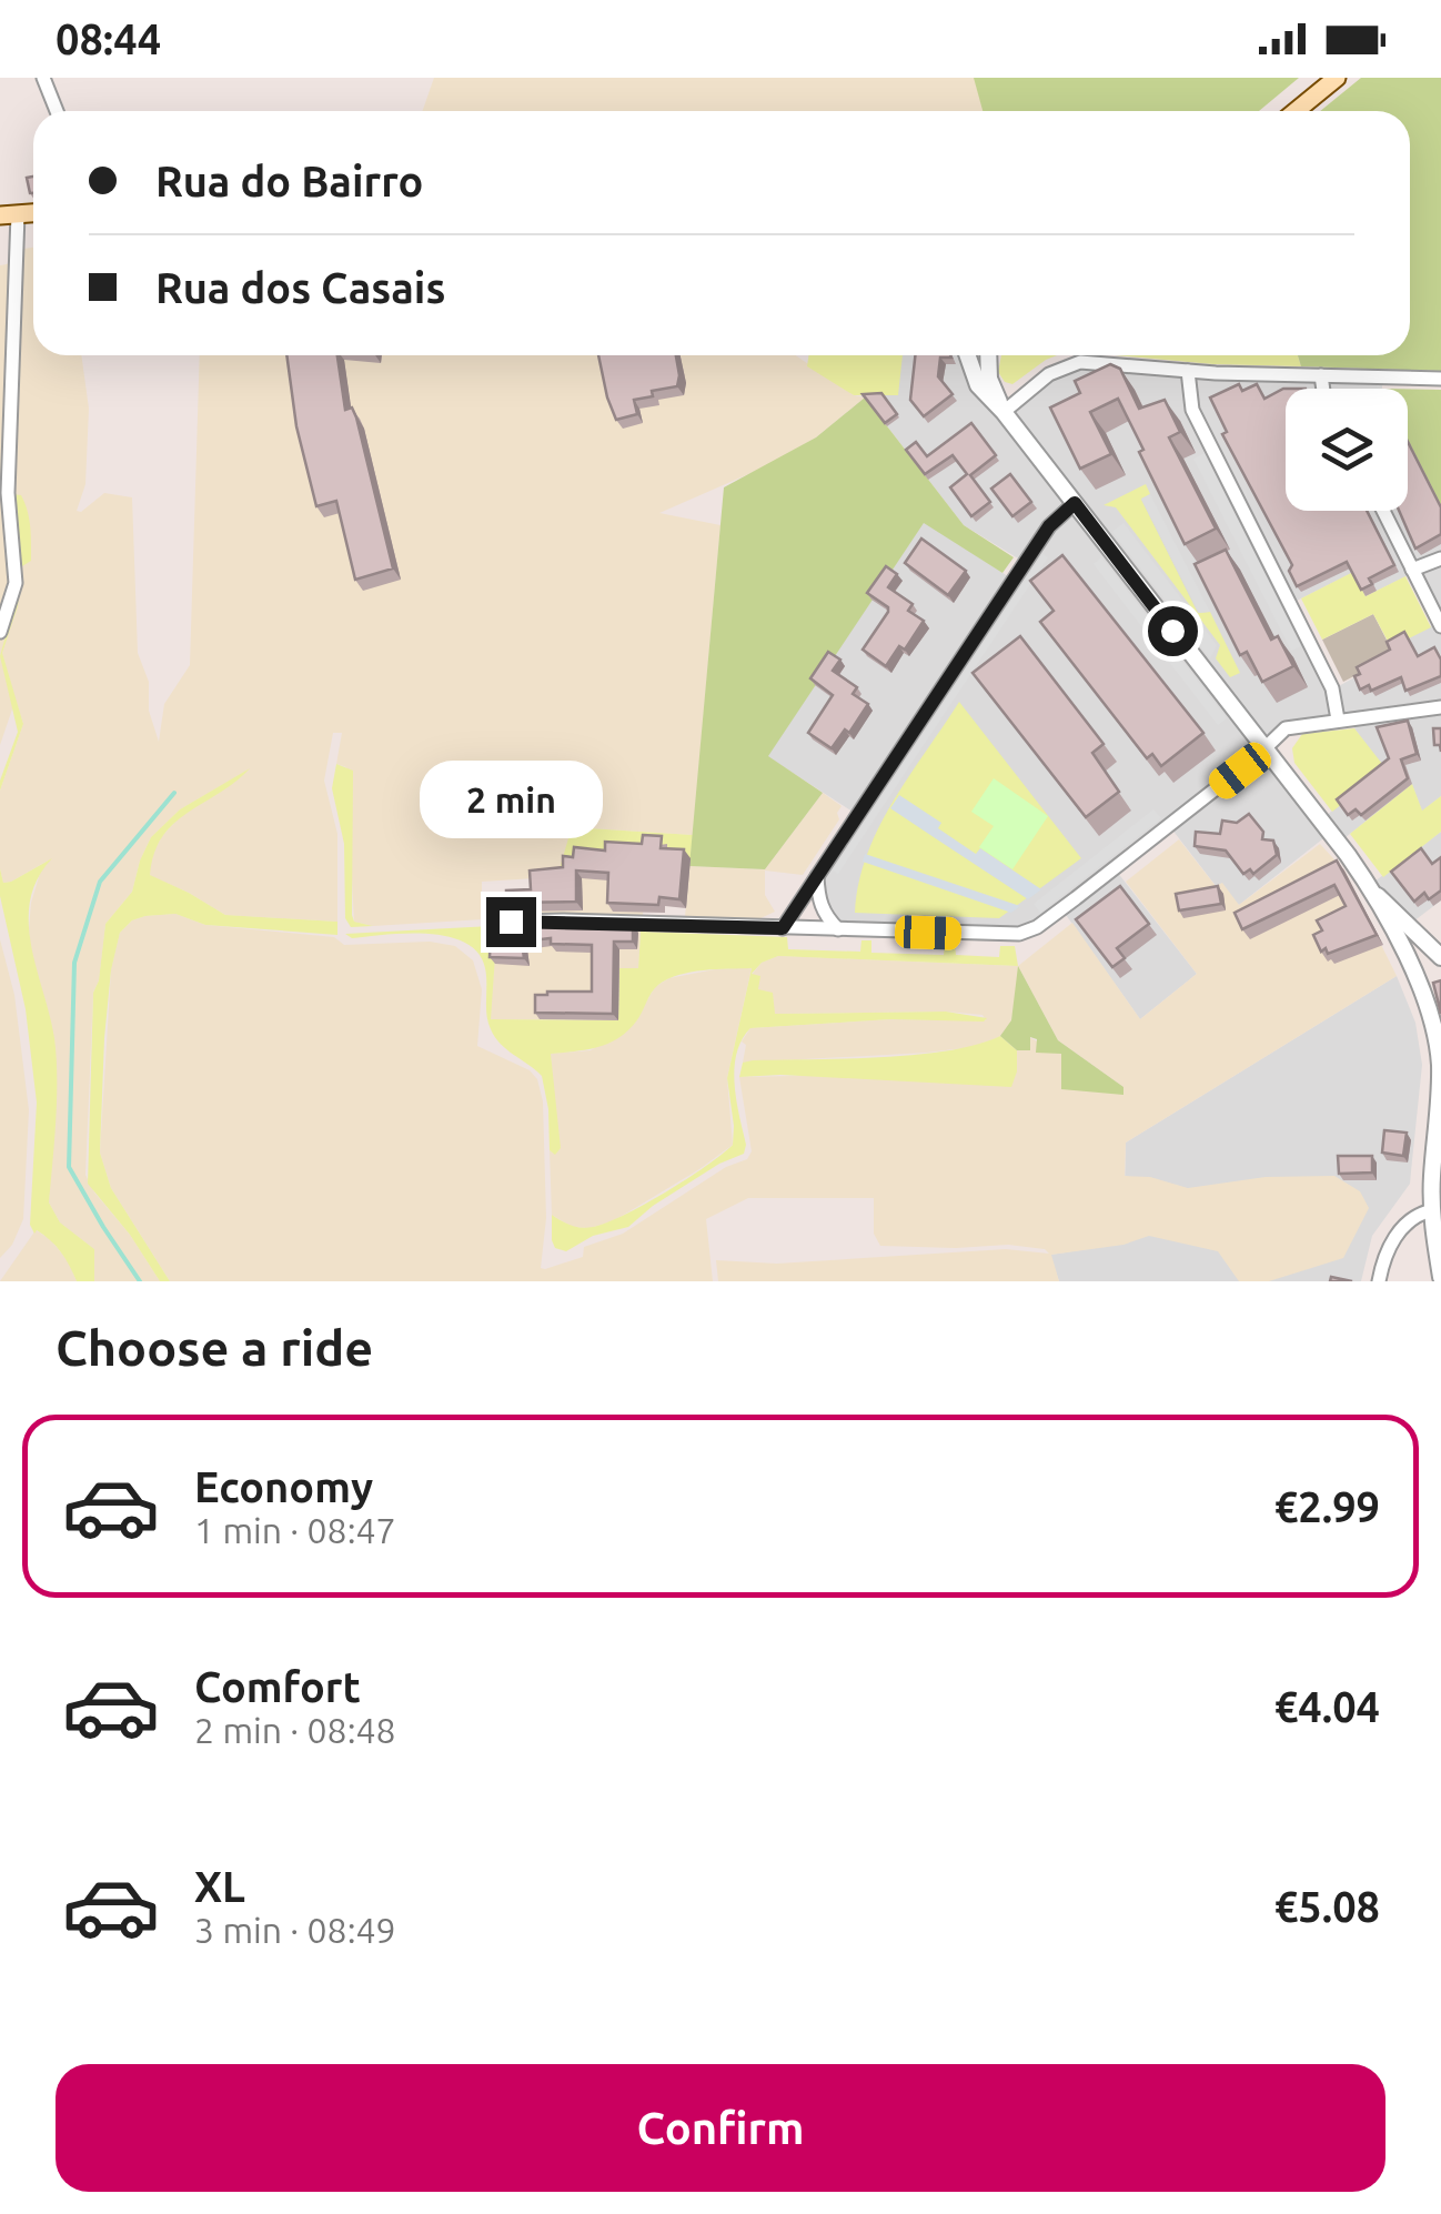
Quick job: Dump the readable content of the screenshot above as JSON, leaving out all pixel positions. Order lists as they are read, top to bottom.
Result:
{
  "page": {
    "status": "08:44",
    "banner": ["Rua do Bairro", "Rua dos Casais"],
    "bubble": "2 min",
    "heading": "Choose a ride",
    "list": [
      {
        "name": "Economy",
        "note": "1 min · 08:47",
        "value": "€2.99"
      },
      {
        "name": "Comfort",
        "note": "2 min · 08:48",
        "value": "€4.04"
      },
      {
        "name": "XL",
        "note": "3 min · 08:49",
        "value": "€5.08"
      }
    ],
    "buttons": "Confirm"
  }
}
